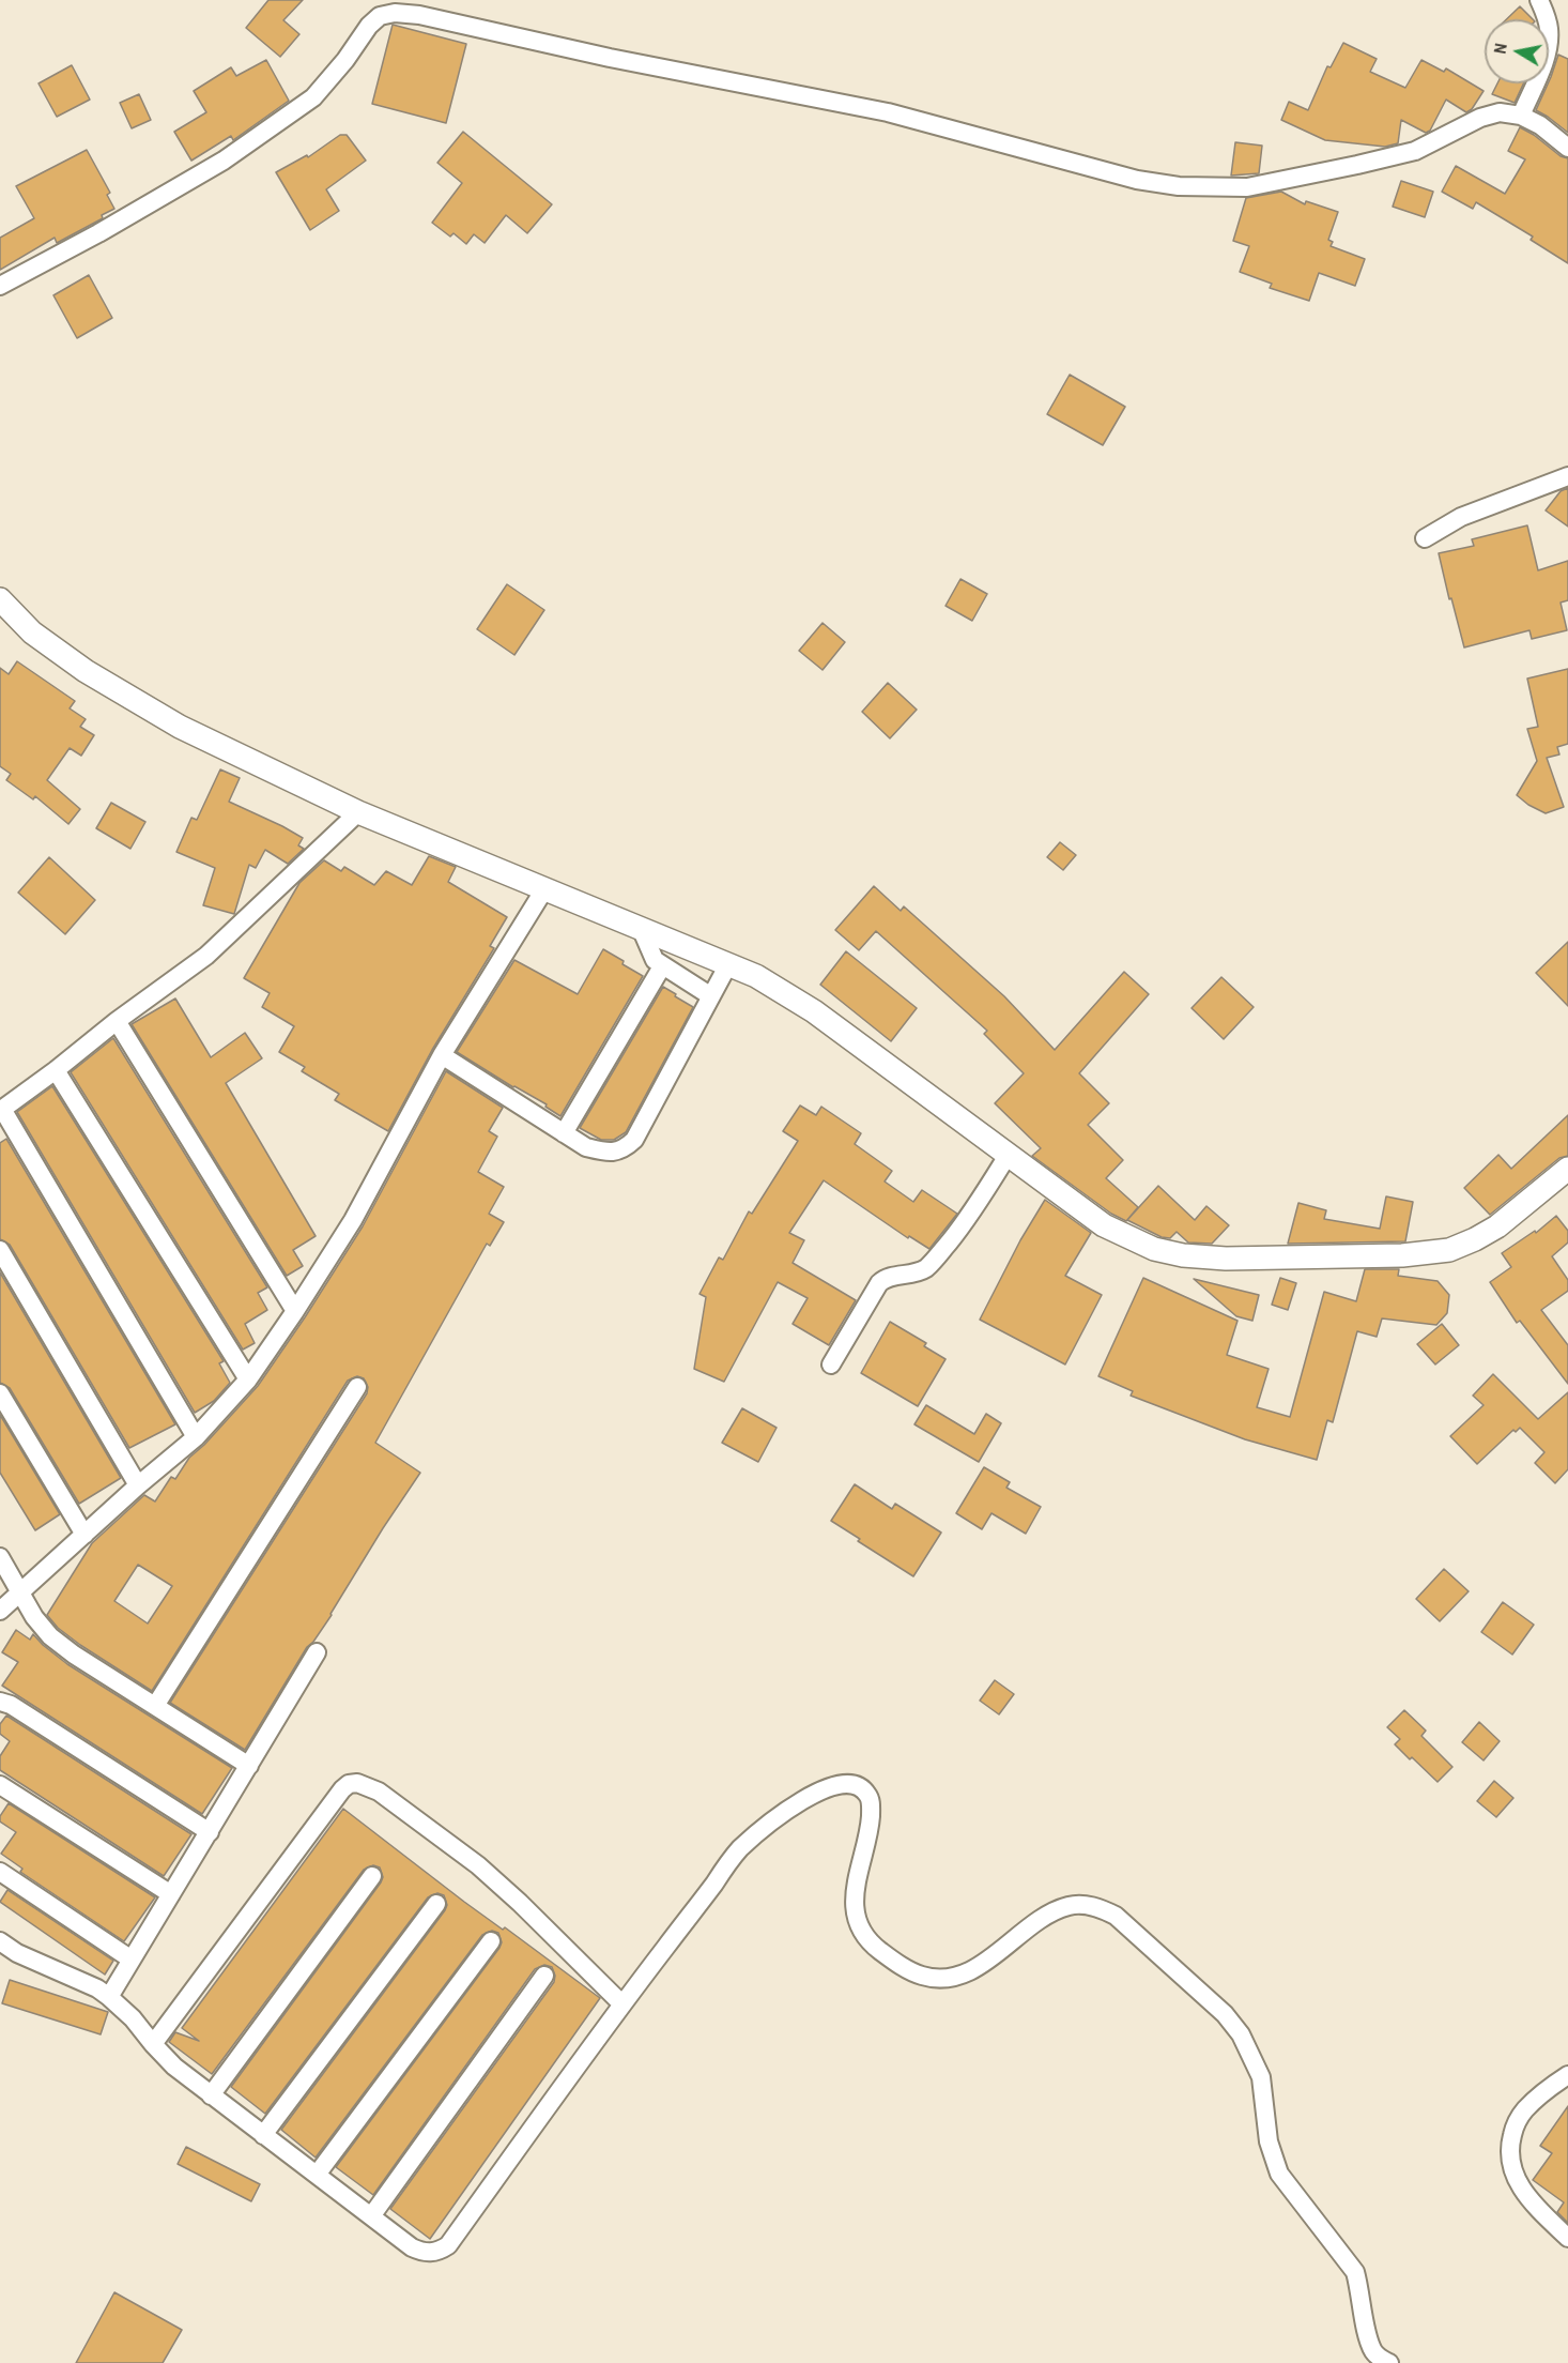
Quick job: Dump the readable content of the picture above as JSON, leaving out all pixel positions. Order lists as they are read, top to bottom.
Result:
{
  "north": "left"
}
